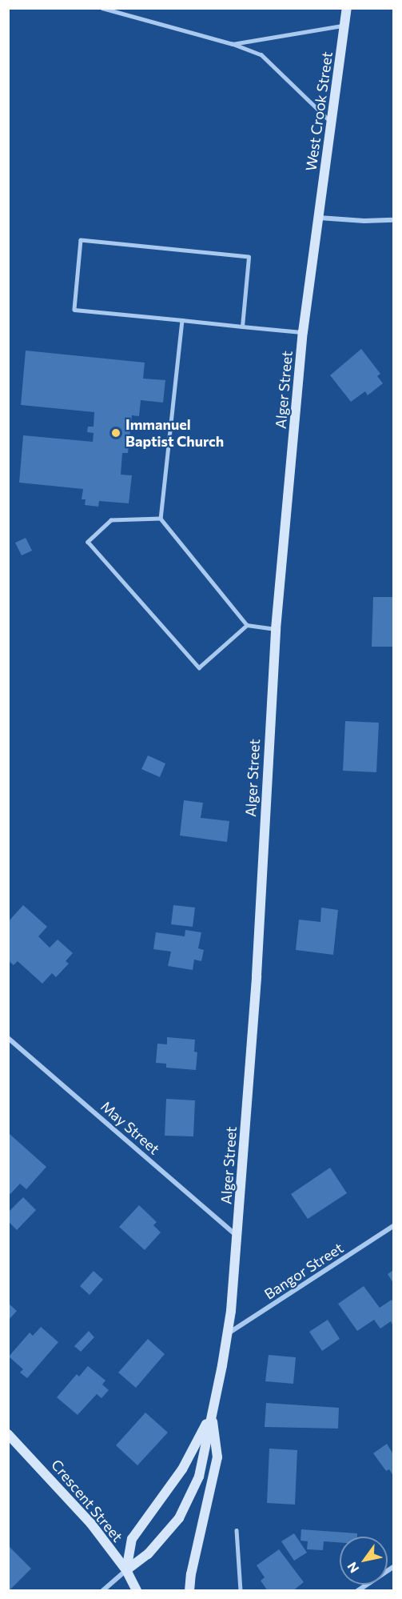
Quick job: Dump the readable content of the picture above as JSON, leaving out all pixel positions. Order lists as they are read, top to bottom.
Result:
{
  "streets": {
    "main road": ["West Crook Street", "Alger Street", "Crescent Street"],
    "street": ["May Street", "Bangor Street"]
  },
  "crossings": [
    ["West Crook Street", "Alger Street"],
    ["Alger Street", "May Street"],
    ["Alger Street", "Bangor Street"],
    ["Alger Street", "Crescent Street"]
  ],
  "places": ["Immanuel Baptist Church"],
  "north": "bottom left"
}
